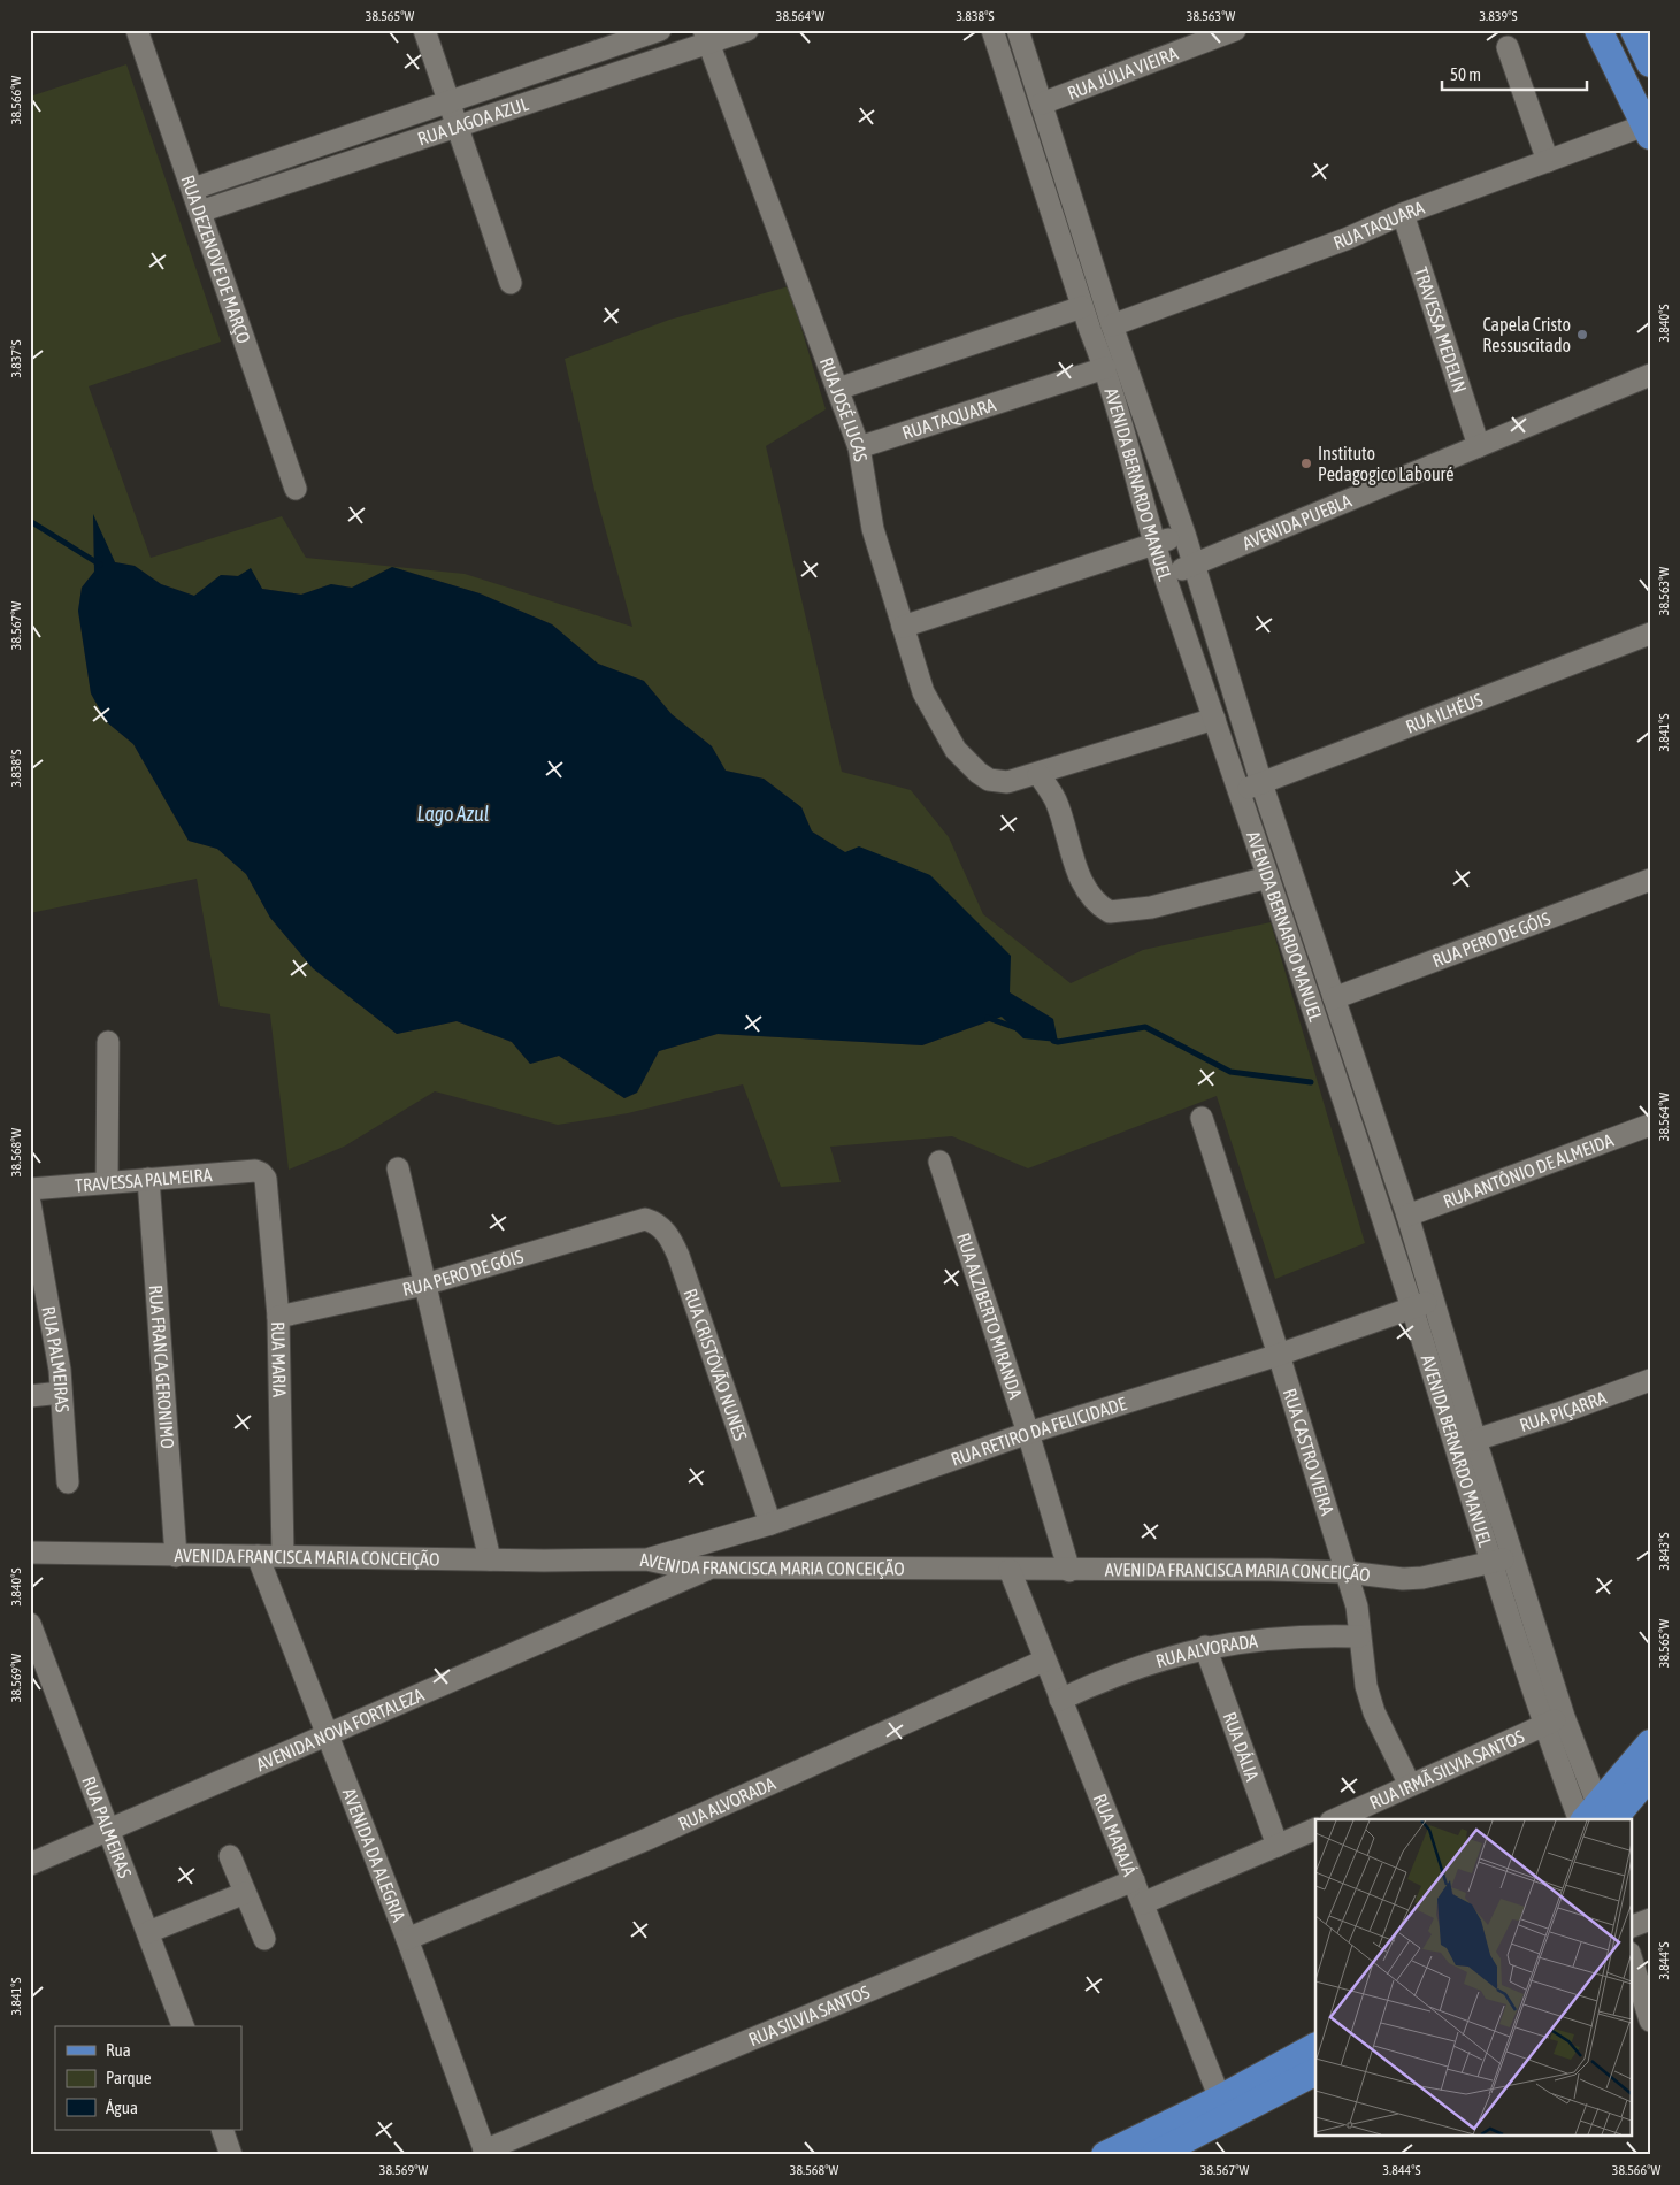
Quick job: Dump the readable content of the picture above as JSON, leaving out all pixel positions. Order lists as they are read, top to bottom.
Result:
{
  "streets": {
    "street": [
      "RUA JÚLIA VIEIRA",
      "RUA LAGOA AZUL",
      "RUA TAQUARA",
      "RUA DEZENOVE DE MARÇO",
      "TRAVESSA MEDELIN",
      "RUA JOSÉ LUCAS",
      "AVENIDA BERNARDO MANUEL",
      "AVENIDA PUEBLA",
      "RUA ILHÉUS",
      "RUA PERO DE GÓIS",
      "RUA ANTÔNIO DE ALMEIDA",
      "TRAVESSA PALMEIRA",
      "RUA ALZIBERTO MIRANDA",
      "RUA PALMEIRAS",
      "RUA MARIA",
      "RUA CRISTÓVÃO NUNES",
      "RUA FRANCA GERONIMO",
      "RUA PIÇARRA",
      "RUA RETIRO DA FELICIDADE",
      "RUA CASTRO VIEIRA",
      "AVENIDA FRANCISCA MARIA CONCEIÇÃO",
      "RUA ALVORADA",
      "AVENIDA NOVA FORTALEZA",
      "RUA DÁLIA",
      "RUA IRMÃ SILVIA SANTOS",
      "RUA MARAJÁ",
      "AVENIDA DA ALEGRIA",
      "RUA SILVIA SANTOS"
    ]
  },
  "crossings": [
    ["RUA JÚLIA VIEIRA", "AVENIDA BERNARDO MANUEL"],
    ["RUA LAGOA AZUL", "RUA DEZENOVE DE MARÇO"],
    ["RUA LAGOA AZUL", "RUA JOSÉ LUCAS"],
    ["RUA TAQUARA", "TRAVESSA MEDELIN"],
    ["RUA TAQUARA", "RUA JOSÉ LUCAS"],
    ["RUA TAQUARA", "AVENIDA BERNARDO MANUEL"],
    ["TRAVESSA MEDELIN", "AVENIDA PUEBLA"],
    ["AVENIDA BERNARDO MANUEL", "AVENIDA PUEBLA"],
    ["AVENIDA BERNARDO MANUEL", "RUA ILHÉUS"],
    ["AVENIDA BERNARDO MANUEL", "RUA PERO DE GÓIS"],
    ["AVENIDA BERNARDO MANUEL", "RUA ANTÔNIO DE ALMEIDA"],
    ["AVENIDA BERNARDO MANUEL", "RUA PIÇARRA"],
    ["AVENIDA BERNARDO MANUEL", "RUA RETIRO DA FELICIDADE"],
    ["AVENIDA BERNARDO MANUEL", "AVENIDA FRANCISCA MARIA CONCEIÇÃO"],
    ["AVENIDA BERNARDO MANUEL", "RUA IRMÃ SILVIA SANTOS"],
    ["RUA PERO DE GÓIS", "RUA MARIA"],
    ["RUA PERO DE GÓIS", "RUA CRISTÓVÃO NUNES"],
    ["TRAVESSA PALMEIRA", "RUA MARIA"],
    ["TRAVESSA PALMEIRA", "RUA FRANCA GERONIMO"],
    ["RUA ALZIBERTO MIRANDA", "RUA RETIRO DA FELICIDADE"],
    ["RUA ALZIBERTO MIRANDA", "AVENIDA FRANCISCA MARIA CONCEIÇÃO"],
    ["RUA PALMEIRAS", "AVENIDA NOVA FORTALEZA"],
    ["RUA MARIA", "AVENIDA FRANCISCA MARIA CONCEIÇÃO"],
    ["RUA CRISTÓVÃO NUNES", "RUA RETIRO DA FELICIDADE"],
    ["RUA FRANCA GERONIMO", "AVENIDA FRANCISCA MARIA CONCEIÇÃO"],
    ["RUA RETIRO DA FELICIDADE", "RUA CASTRO VIEIRA"],
    ["RUA RETIRO DA FELICIDADE", "AVENIDA FRANCISCA MARIA CONCEIÇÃO"],
    ["RUA CASTRO VIEIRA", "AVENIDA FRANCISCA MARIA CONCEIÇÃO"],
    ["RUA CASTRO VIEIRA", "RUA ALVORADA"],
    ["RUA CASTRO VIEIRA", "RUA IRMÃ SILVIA SANTOS"],
    ["AVENIDA FRANCISCA MARIA CONCEIÇÃO", "AVENIDA NOVA FORTALEZA"],
    ["AVENIDA FRANCISCA MARIA CONCEIÇÃO", "RUA MARAJÁ"],
    ["AVENIDA FRANCISCA MARIA CONCEIÇÃO", "AVENIDA DA ALEGRIA"],
    ["RUA ALVORADA", "RUA DÁLIA"],
    ["RUA ALVORADA", "RUA MARAJÁ"],
    ["RUA ALVORADA", "AVENIDA DA ALEGRIA"],
    ["AVENIDA NOVA FORTALEZA", "AVENIDA DA ALEGRIA"],
    ["RUA MARAJÁ", "RUA SILVIA SANTOS"],
    ["AVENIDA DA ALEGRIA", "RUA SILVIA SANTOS"]
  ],
  "water": ["Lago Azul"],
  "places": ["Capela Cristo Ressuscitado", "Instituto Pedagogico Labouré"],
  "legend": ["Rua", "Parque", "Água"],
  "scale_bar": "50 m",
  "coordinates": [
    "38.565°W",
    "38.564°W",
    "3.838°S",
    "38.563°W",
    "3.839°S",
    "38.566°W",
    "3.840°S",
    "3.837°S",
    "38.567°W",
    "3.841°S",
    "38.568°W",
    "3.843°S",
    "38.569°W",
    "3.844°S"
  ]
}
